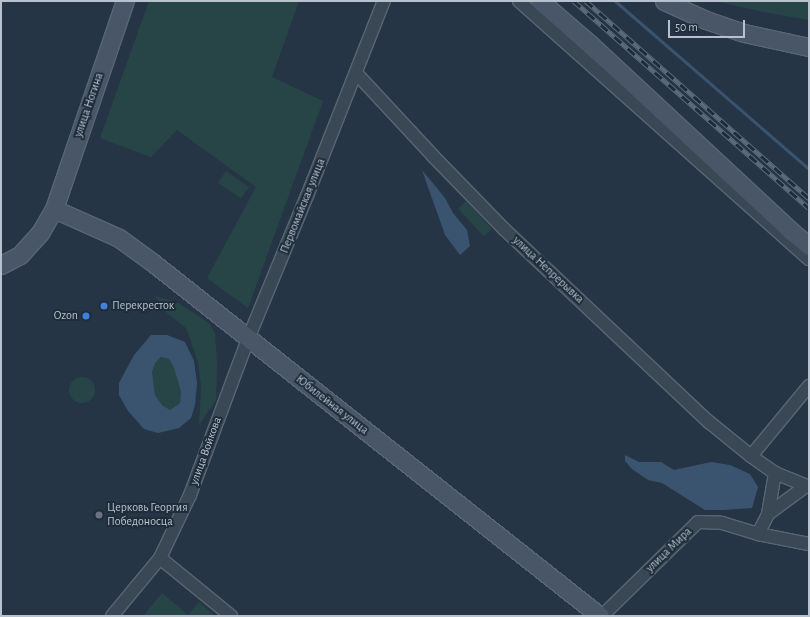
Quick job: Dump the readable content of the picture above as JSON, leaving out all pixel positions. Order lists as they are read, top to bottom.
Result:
{
  "streets": {
    "street": [
      "улица Ногина",
      "Первомайская улица",
      "улица Непрерывка",
      "Юбилейная улица",
      "улица Войкова",
      "улица Мира"
    ]
  },
  "crossings": [
    ["улица Ногина", "Юбилейная улица"],
    ["Первомайская улица", "улица Непрерывка"],
    ["Первомайская улица", "Юбилейная улица"],
    ["Первомайская улица", "улица Войкова"],
    ["Юбилейная улица", "улица Войкова"],
    ["Юбилейная улица", "улица Мира"]
  ],
  "places": ["Перекресток", "Ozon", "Церковь Георгия Победоносца"],
  "scale_bar": "50 m"
}
